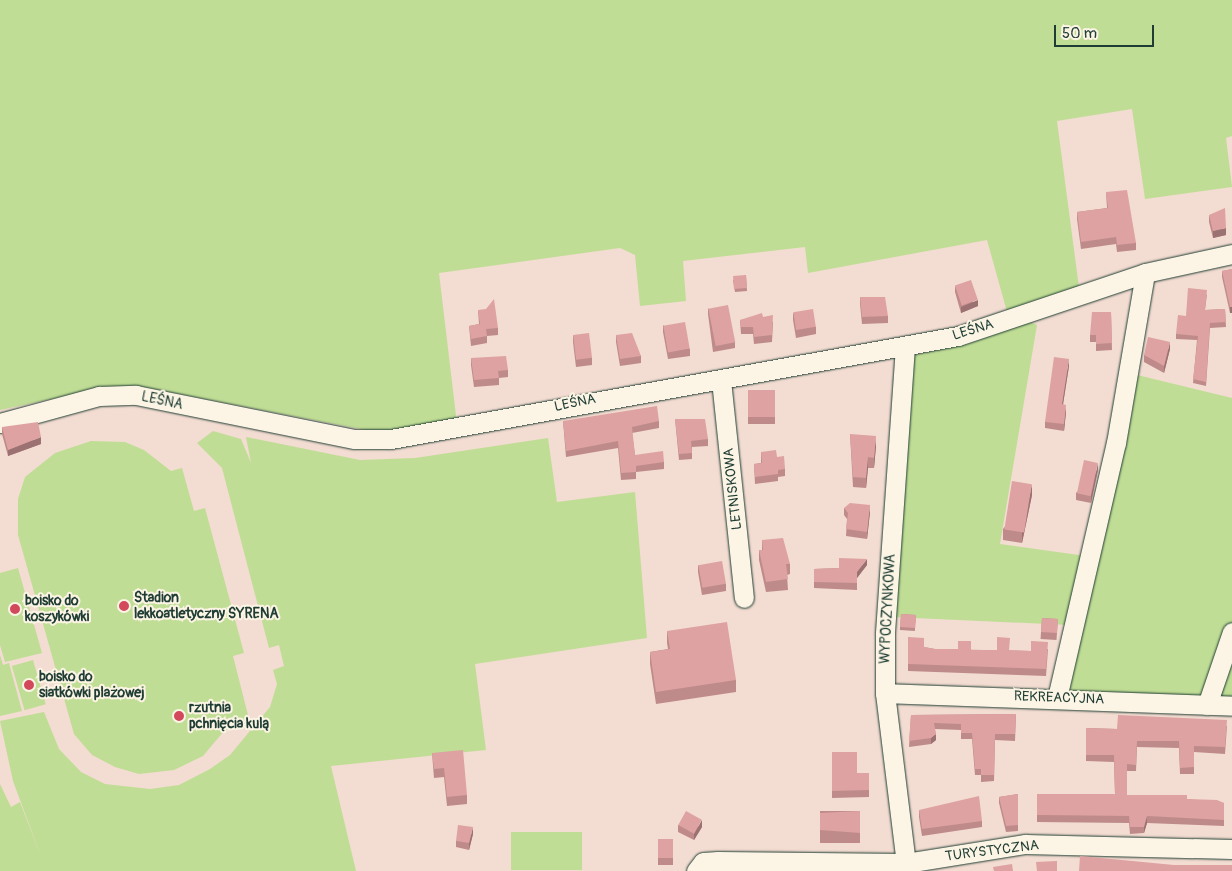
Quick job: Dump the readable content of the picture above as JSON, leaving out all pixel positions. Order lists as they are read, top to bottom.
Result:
{
  "streets": {
    "street": [
      "LEŚNA",
      "LETNISKOWA",
      "WYPOCZYNKOWA",
      "REKREACYJNA",
      "TURYSTYCZNA"
    ]
  },
  "crossings": [
    ["LEŚNA", "LETNISKOWA"],
    ["LEŚNA", "WYPOCZYNKOWA"],
    ["WYPOCZYNKOWA", "REKREACYJNA"],
    ["WYPOCZYNKOWA", "TURYSTYCZNA"]
  ],
  "places": [
    "Stadion lekkoatletyczny SYRENA",
    "boisko do koszykówki",
    "boisko do siatkówki plażowej",
    "rzutnia pchnięcia kulą"
  ],
  "scale_bar": "50 m"
}
